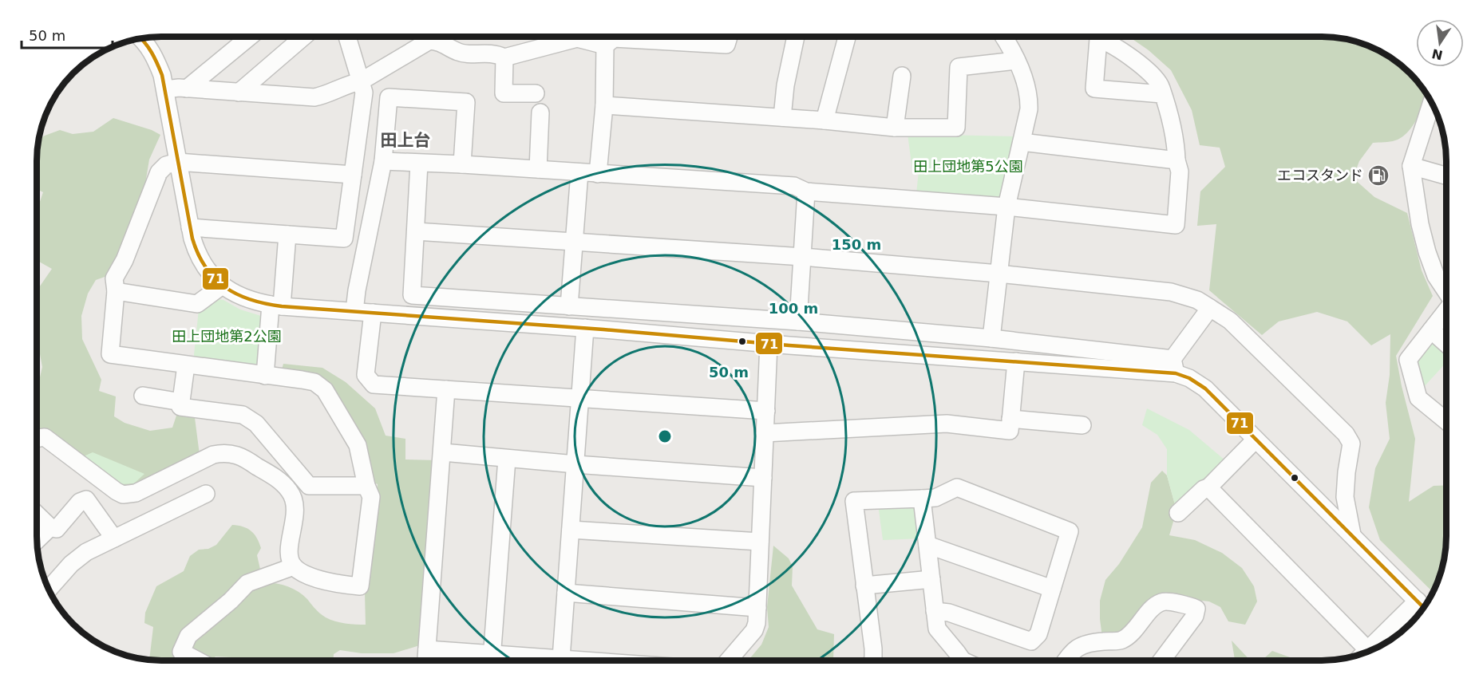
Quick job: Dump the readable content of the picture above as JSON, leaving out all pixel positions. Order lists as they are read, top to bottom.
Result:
{
  "districts": ["田上台"],
  "parks": ["田上団地第5公園", "田上団地第2公園"],
  "places": {
    "fuel station": ["エコスタンド"]
  },
  "lines": ["transit line 71"],
  "scale_bar": "50 m",
  "north": "bottom",
  "rings": ["150 m", "100 m", "50 m"]
}
